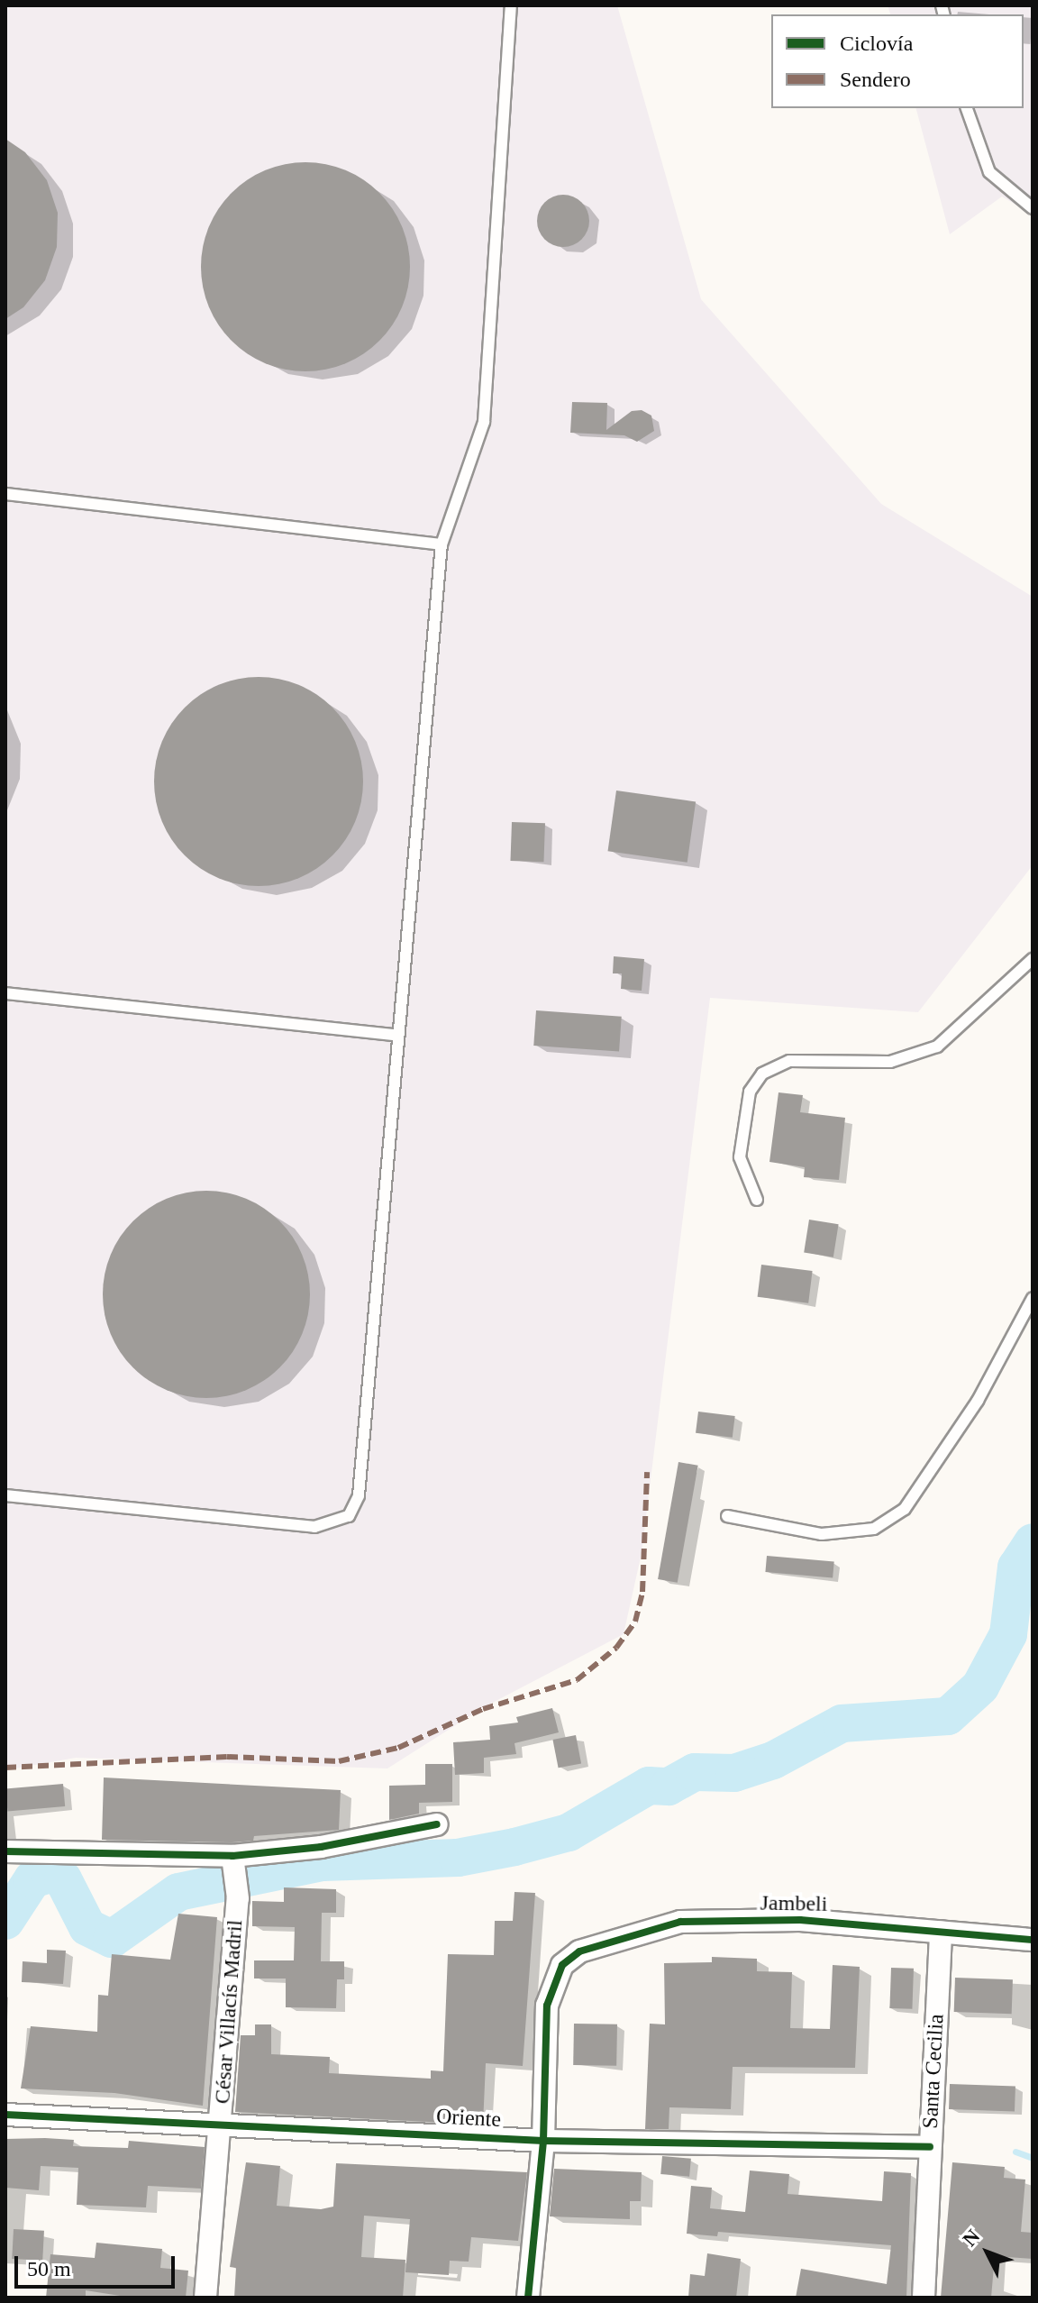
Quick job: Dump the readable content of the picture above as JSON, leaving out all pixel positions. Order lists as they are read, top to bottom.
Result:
{
  "streets": {
    "street": [
      "Jambeli",
      "César Villacís Madril",
      "Santa Cecilia",
      "Oriente"
    ]
  },
  "crossings": [
    ["Jambeli", "Santa Cecilia"],
    ["Jambeli", "Oriente"],
    ["César Villacís Madril", "Oriente"],
    ["Santa Cecilia", "Oriente"]
  ],
  "legend": ["Ciclovía", "Sendero"],
  "scale_bar": "50 m",
  "north": "top left"
}
